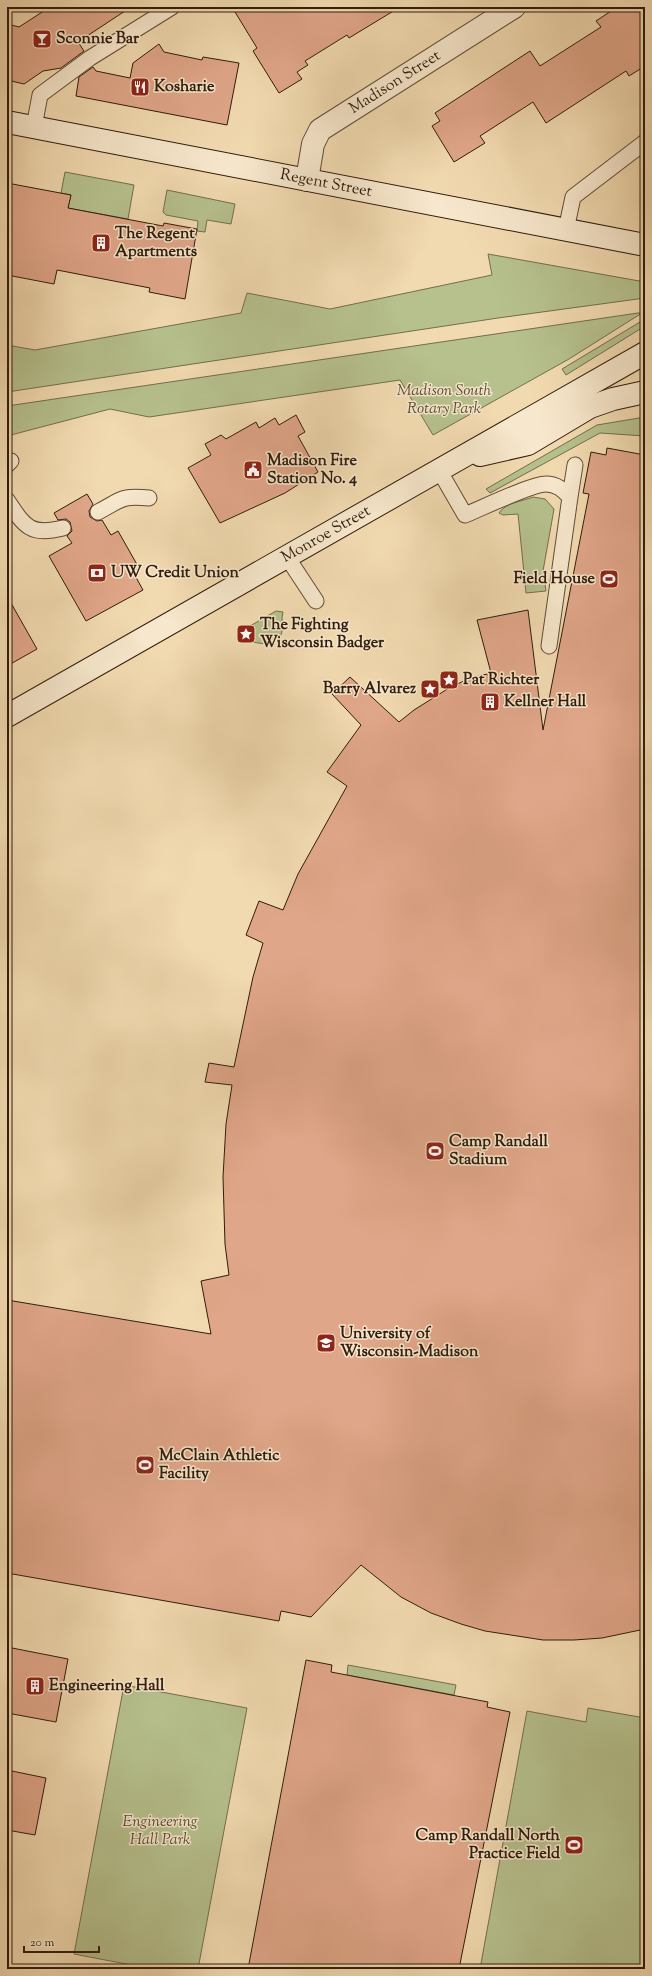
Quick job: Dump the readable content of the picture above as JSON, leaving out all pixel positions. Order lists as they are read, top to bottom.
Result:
{
  "streets": {
    "main road": ["Madison Street", "Regent Street", "Monroe Street"]
  },
  "crossings": [
    ["Madison Street", "Regent Street"]
  ],
  "parks": ["Madison South Rotary Park", "Engineering Hall Park"],
  "places": {
    "bar": ["Sconnie Bar"],
    "restaurant": ["Kosharie"],
    "building": ["The Regent Apartments", "Kellner Hall", "Engineering Hall"],
    "public building": ["Madison Fire Station No. 4"],
    "bank": ["UW Credit Union"],
    "sports": [
      "Field House",
      "Camp Randall Stadium",
      "McClain Athletic Facility",
      "Camp Randall North Practice Field"
    ],
    "place": ["The Fighting Wisconsin Badger", "Pat Richter", "Barry Alvarez"],
    "school or university": ["University of Wisconsin-Madison"]
  },
  "scale_bar": "20 m"
}
